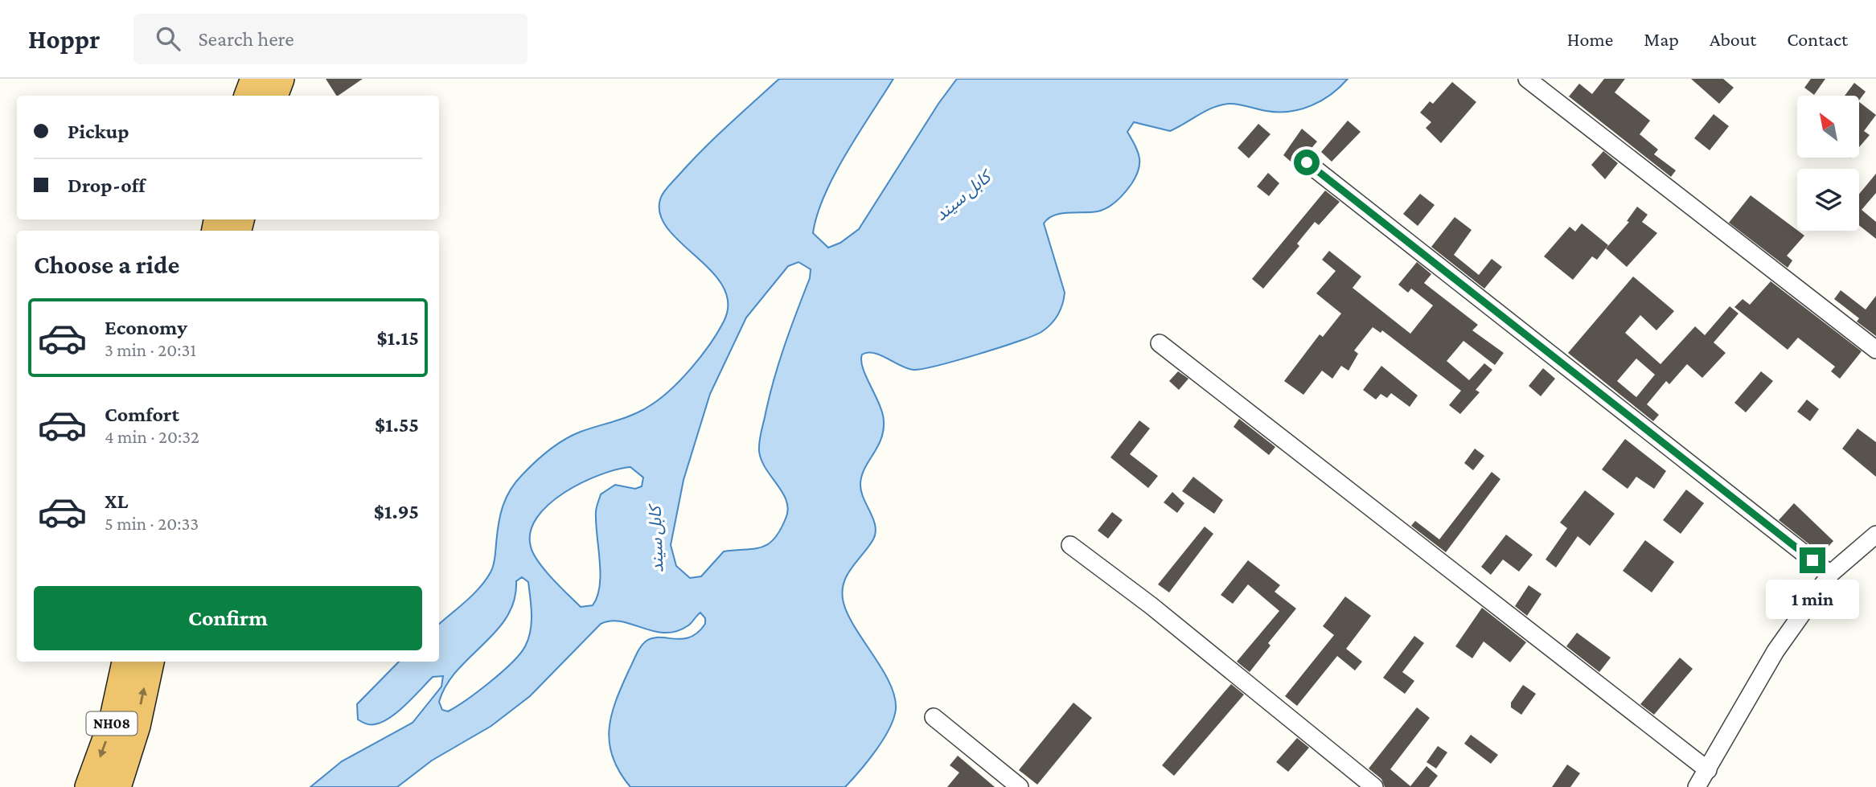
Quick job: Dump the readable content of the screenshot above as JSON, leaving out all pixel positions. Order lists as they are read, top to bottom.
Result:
{
  "streets": {
    "highway": ["NH08"]
  },
  "water": ["کابل سيند"],
  "north": "top left",
  "page": {
    "header": "Hoppr",
    "search": "Search here",
    "nav": [
      "Home",
      "Map",
      "About",
      "Contact"
    ],
    "banner": ["Pickup", "Drop-off"],
    "heading": "Choose a ride",
    "list": [
      {
        "name": "Economy",
        "note": "3 min · 20:31",
        "value": "$1.15"
      },
      {
        "name": "Comfort",
        "note": "4 min · 20:32",
        "value": "$1.55"
      },
      {
        "name": "XL",
        "note": "5 min · 20:33",
        "value": "$1.95"
      }
    ],
    "buttons": "Confirm",
    "bubble": "1 min"
  }
}
